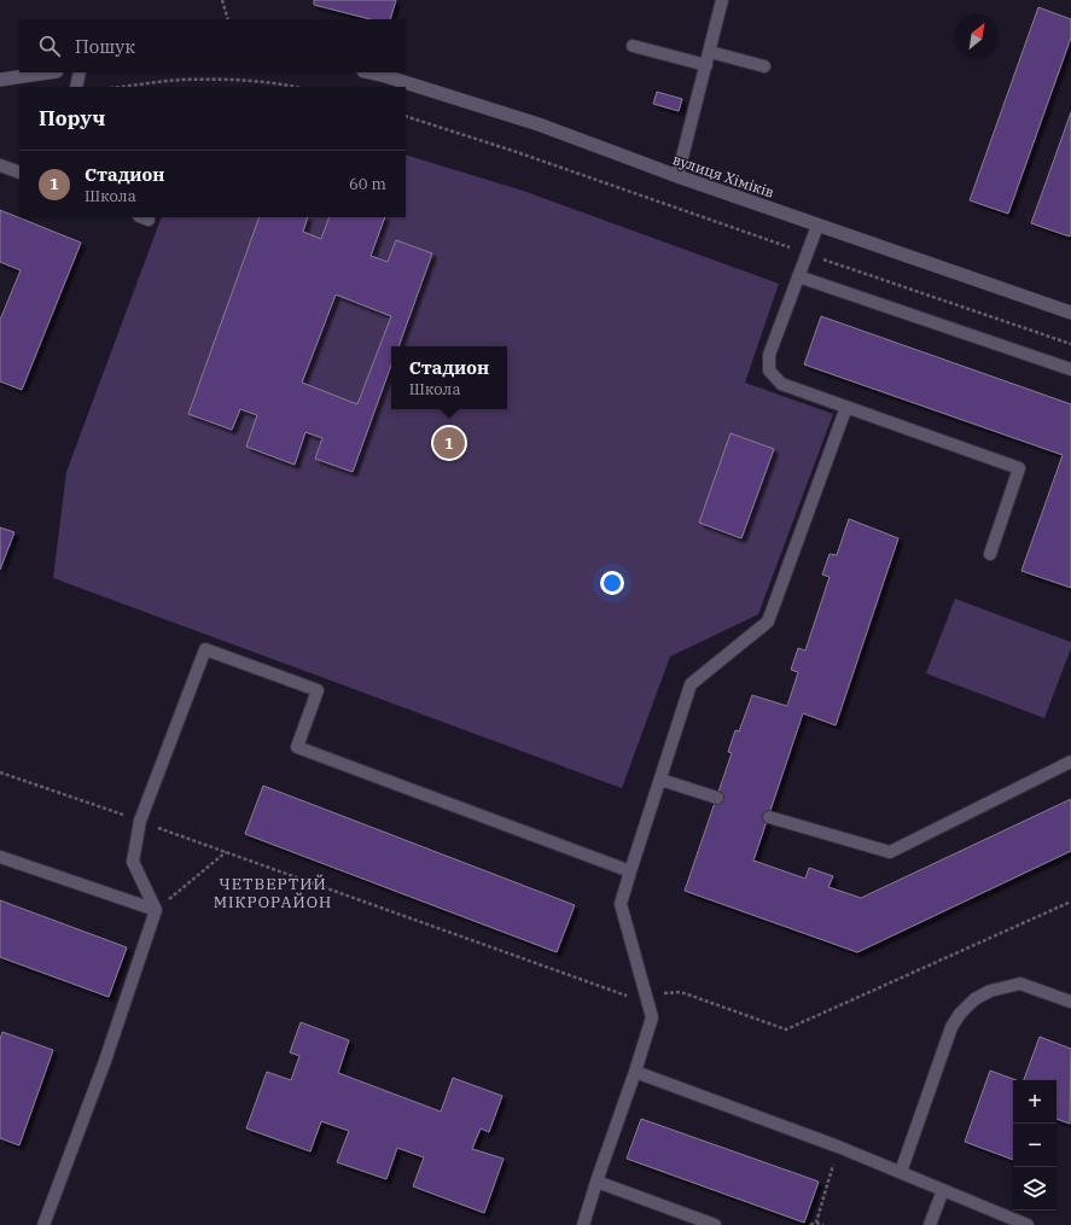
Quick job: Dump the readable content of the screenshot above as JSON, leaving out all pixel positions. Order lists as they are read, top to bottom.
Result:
{
  "streets": {
    "street": ["вулиця Хіміків"]
  },
  "districts": ["ЧЕТВЕРТИЙ МІКРОРАЙОН"],
  "north": "top right",
  "page": {
    "search": "Пошук",
    "heading": "Поруч",
    "list": [
      {
        "mark": "1",
        "name": "Стадион",
        "note": "Школа",
        "value": "60 m"
      }
    ],
    "popup": ["Стадион", "Школа"],
    "pins": "1",
    "map_buttons": ["+", "−"]
  }
}
